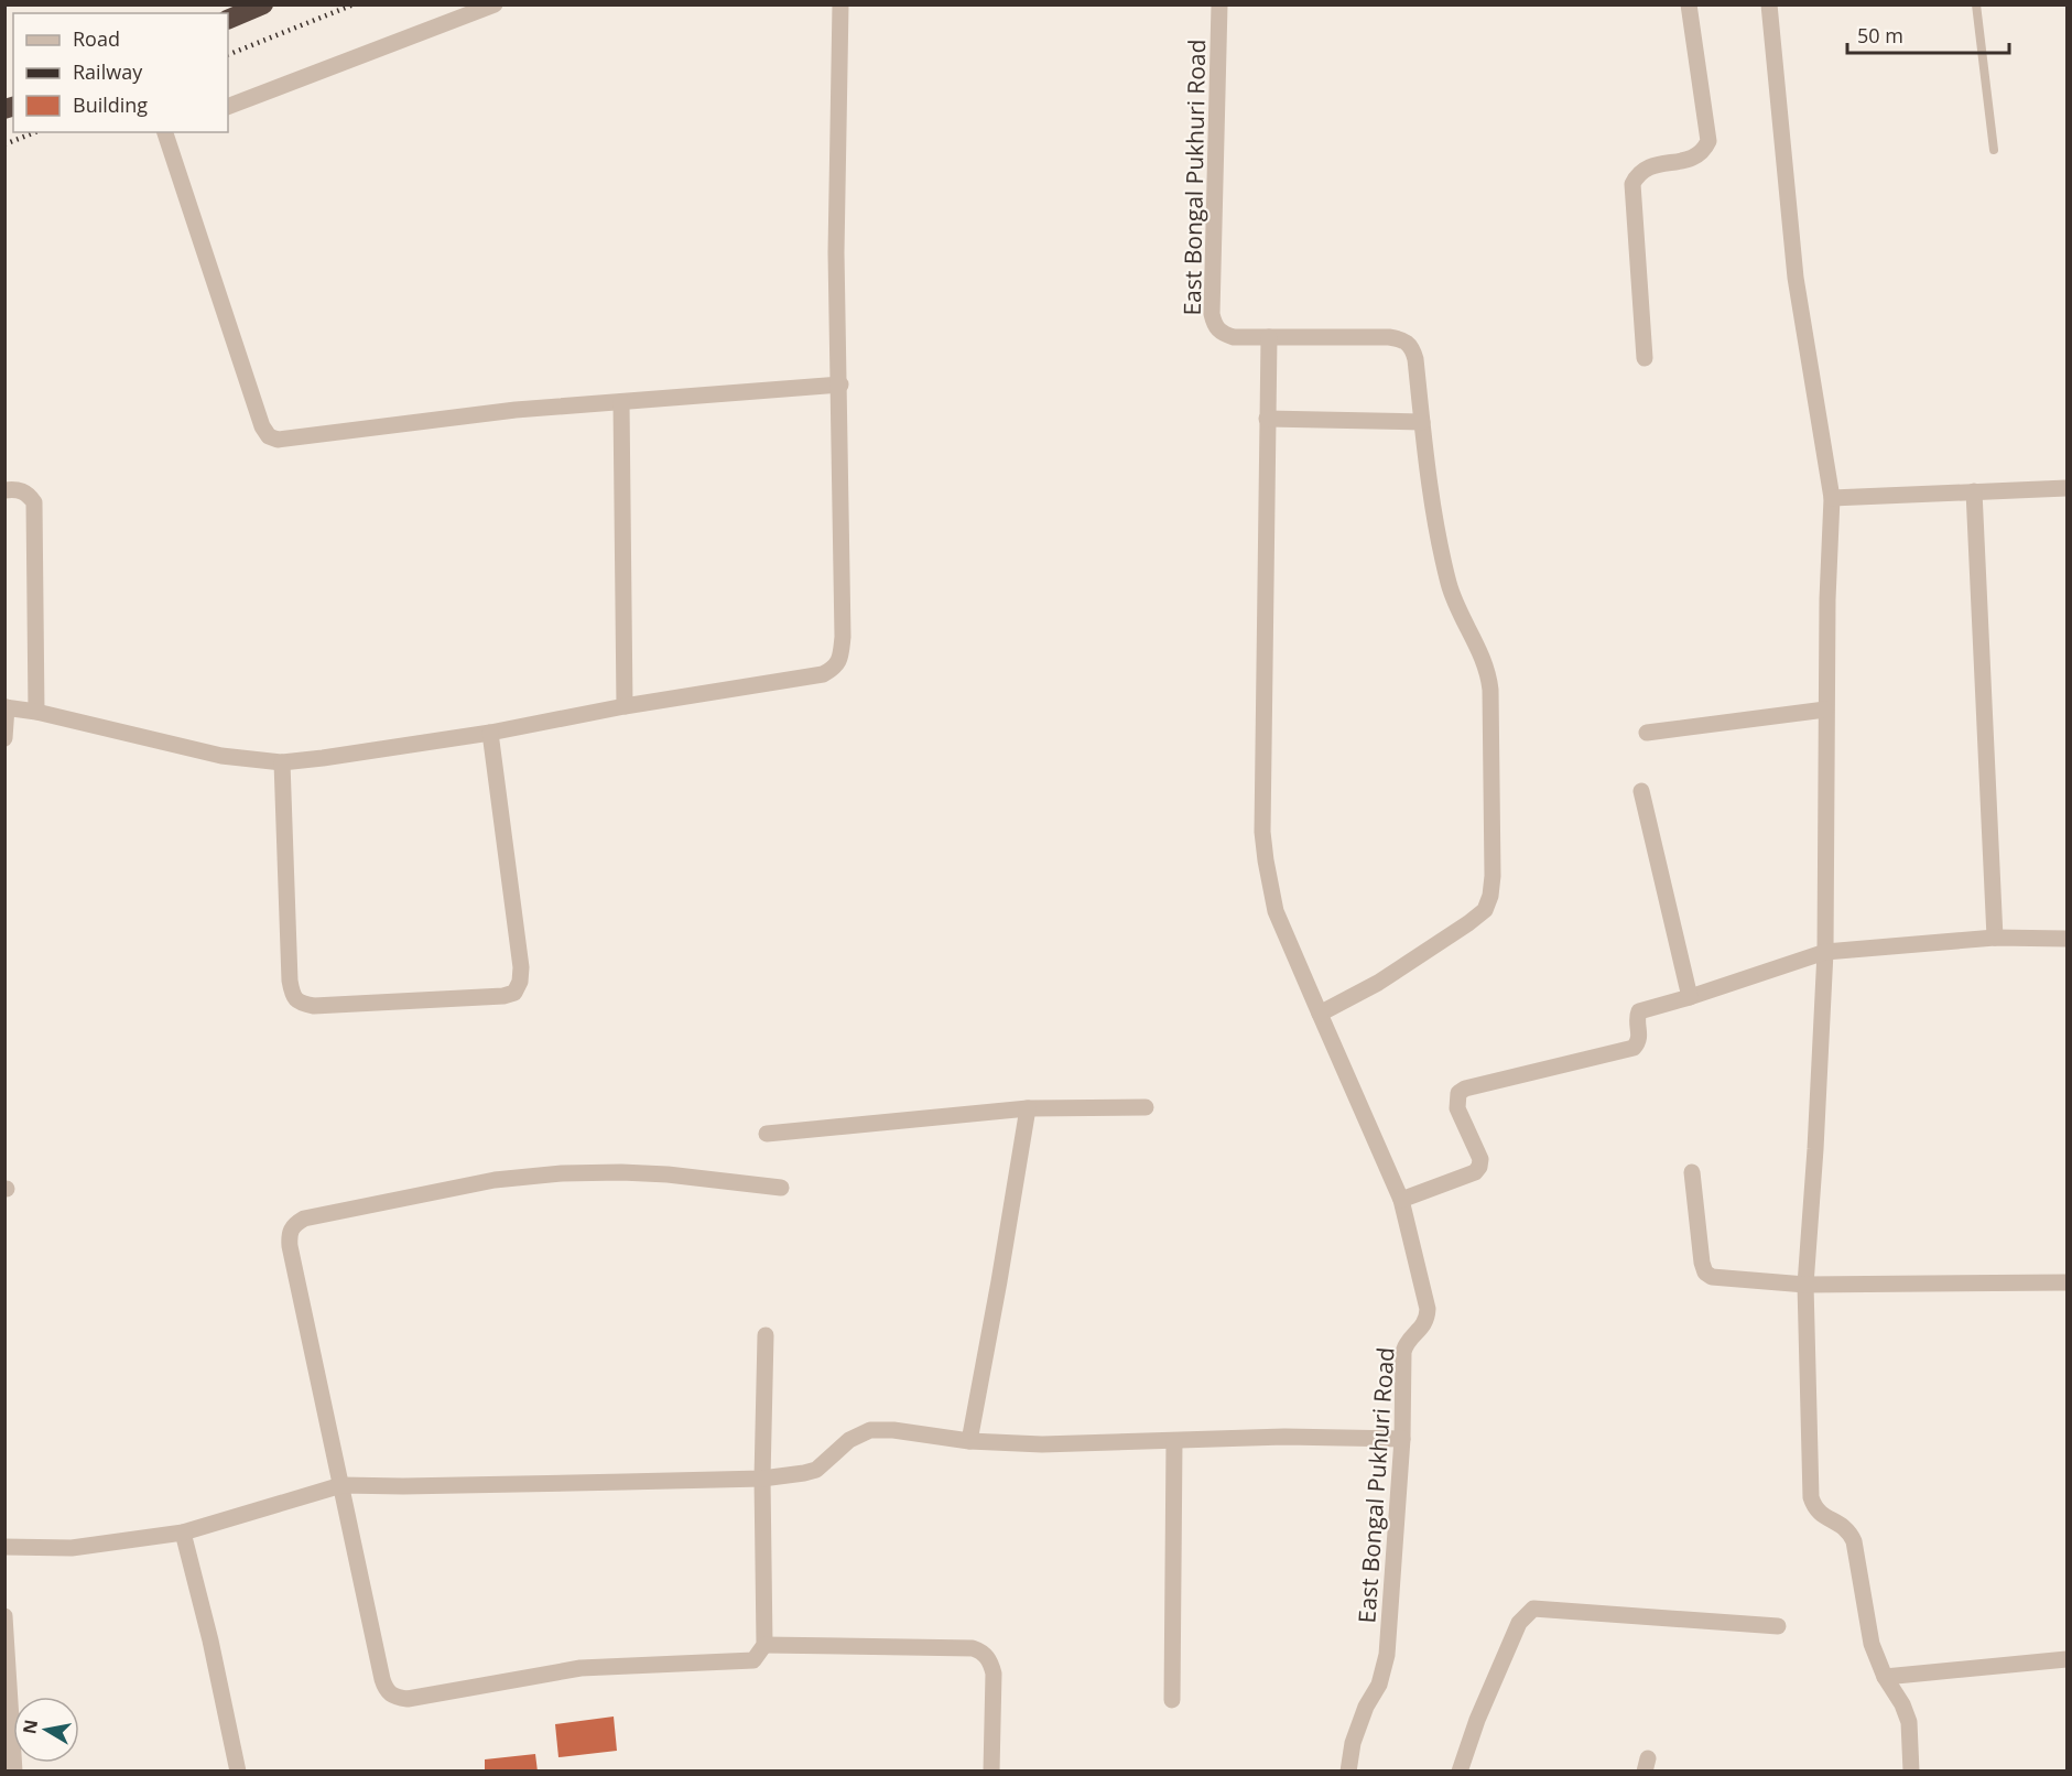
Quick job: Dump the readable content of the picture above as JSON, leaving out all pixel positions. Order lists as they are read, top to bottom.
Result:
{
  "streets": {
    "street": ["East Bongal Pukhuri Road"]
  },
  "legend": ["Road", "Railway", "Building"],
  "scale_bar": "50 m",
  "north": "left"
}
